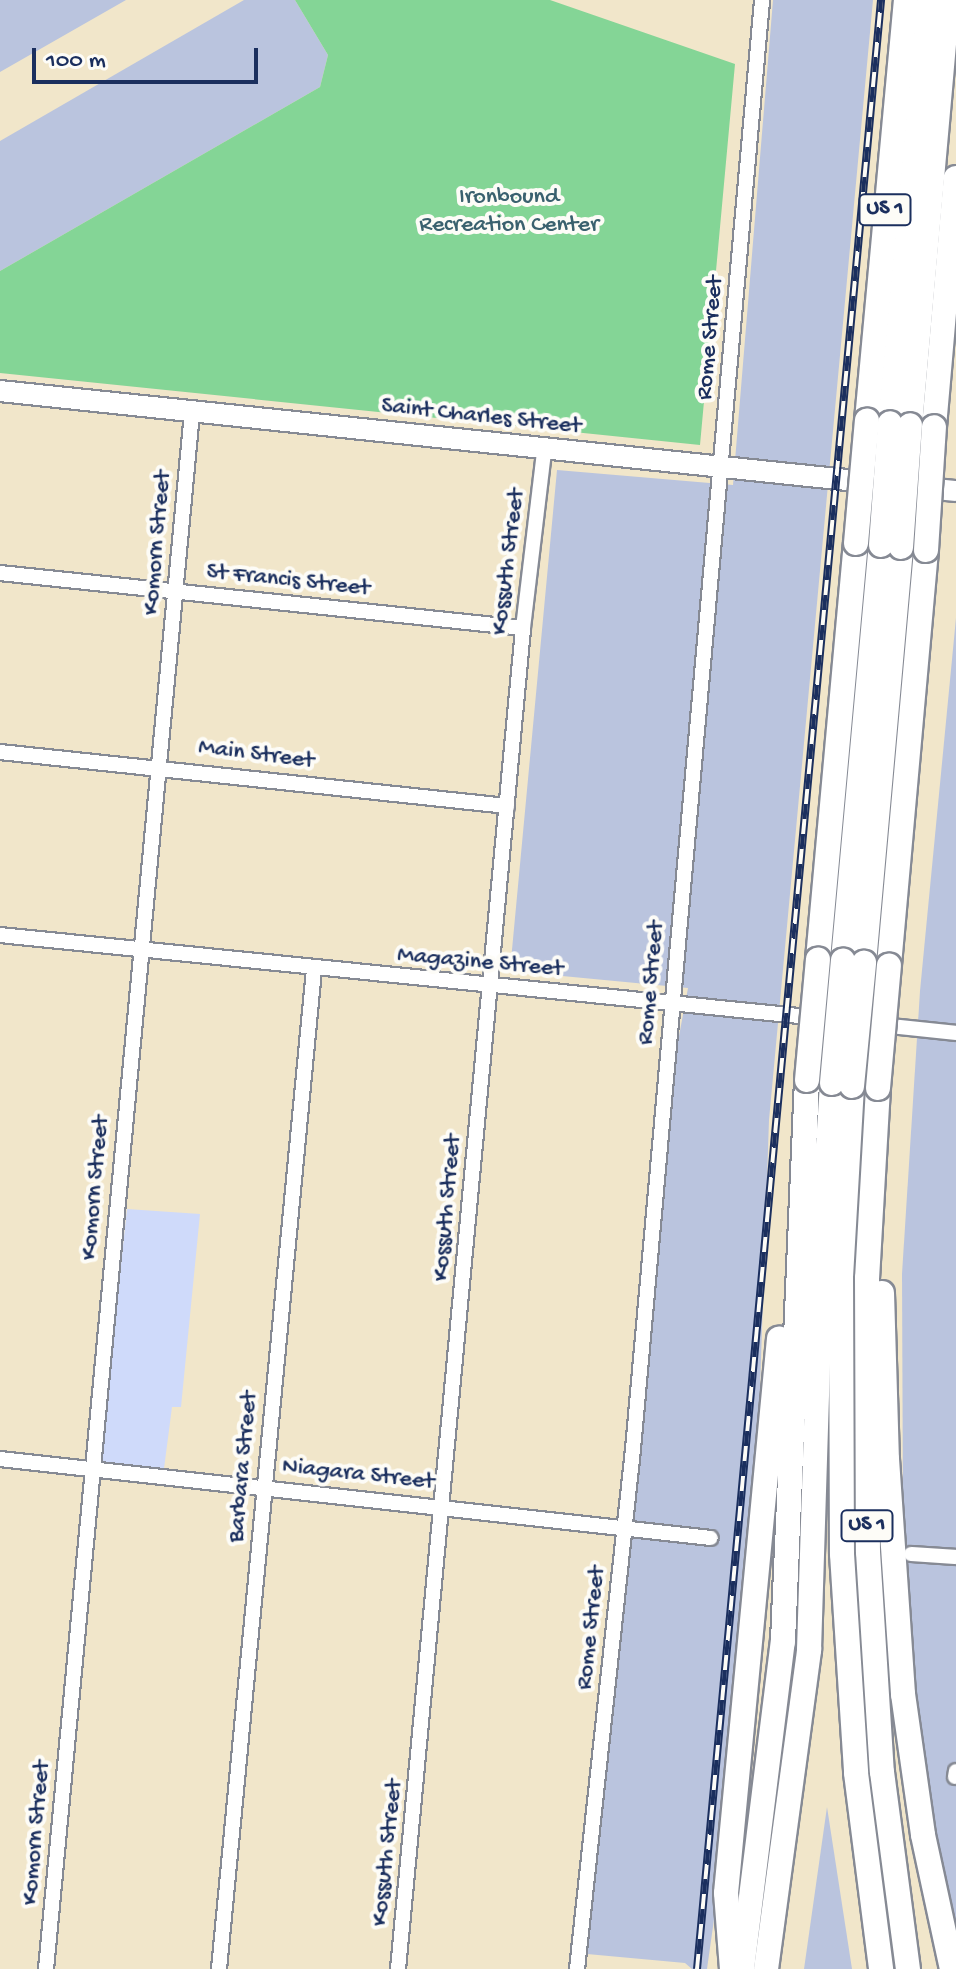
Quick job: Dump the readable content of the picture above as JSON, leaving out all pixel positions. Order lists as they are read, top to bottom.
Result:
{
  "streets": {
    "highway": ["US 1"],
    "street": [
      "Rome Street",
      "Saint Charles Street",
      "Komorn Street",
      "Kossuth Street",
      "St Francis Street",
      "Main Street",
      "Magazine Street",
      "Barbara Street",
      "Niagara Street"
    ]
  },
  "crossings": [
    ["Rome Street", "Saint Charles Street"],
    ["Rome Street", "Magazine Street"],
    ["Rome Street", "Niagara Street"],
    ["Saint Charles Street", "Komorn Street"],
    ["Saint Charles Street", "Kossuth Street"],
    ["Komorn Street", "St Francis Street"],
    ["Komorn Street", "Main Street"],
    ["Komorn Street", "Magazine Street"],
    ["Komorn Street", "Niagara Street"],
    ["Kossuth Street", "St Francis Street"],
    ["Kossuth Street", "Main Street"],
    ["Kossuth Street", "Magazine Street"],
    ["Kossuth Street", "Niagara Street"],
    ["Magazine Street", "Barbara Street"],
    ["Barbara Street", "Niagara Street"]
  ],
  "parks": ["Ironbound Recreation Center"],
  "scale_bar": "100 m"
}
